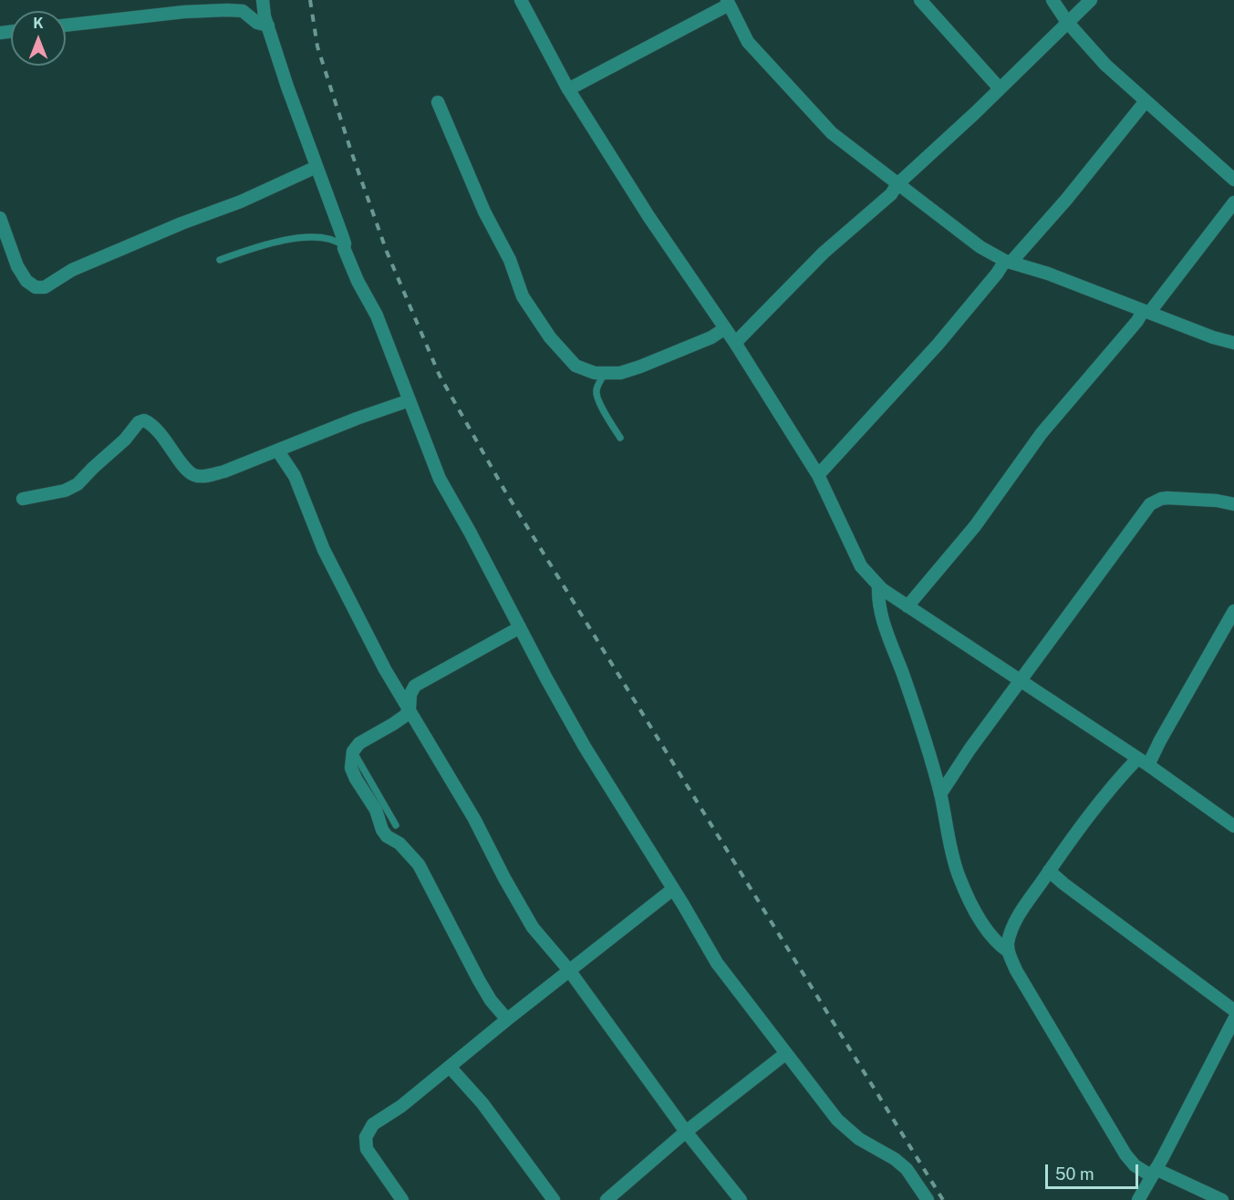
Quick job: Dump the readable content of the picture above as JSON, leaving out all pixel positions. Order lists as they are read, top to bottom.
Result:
{
  "scale_bar": "50 m",
  "north": "top"
}
